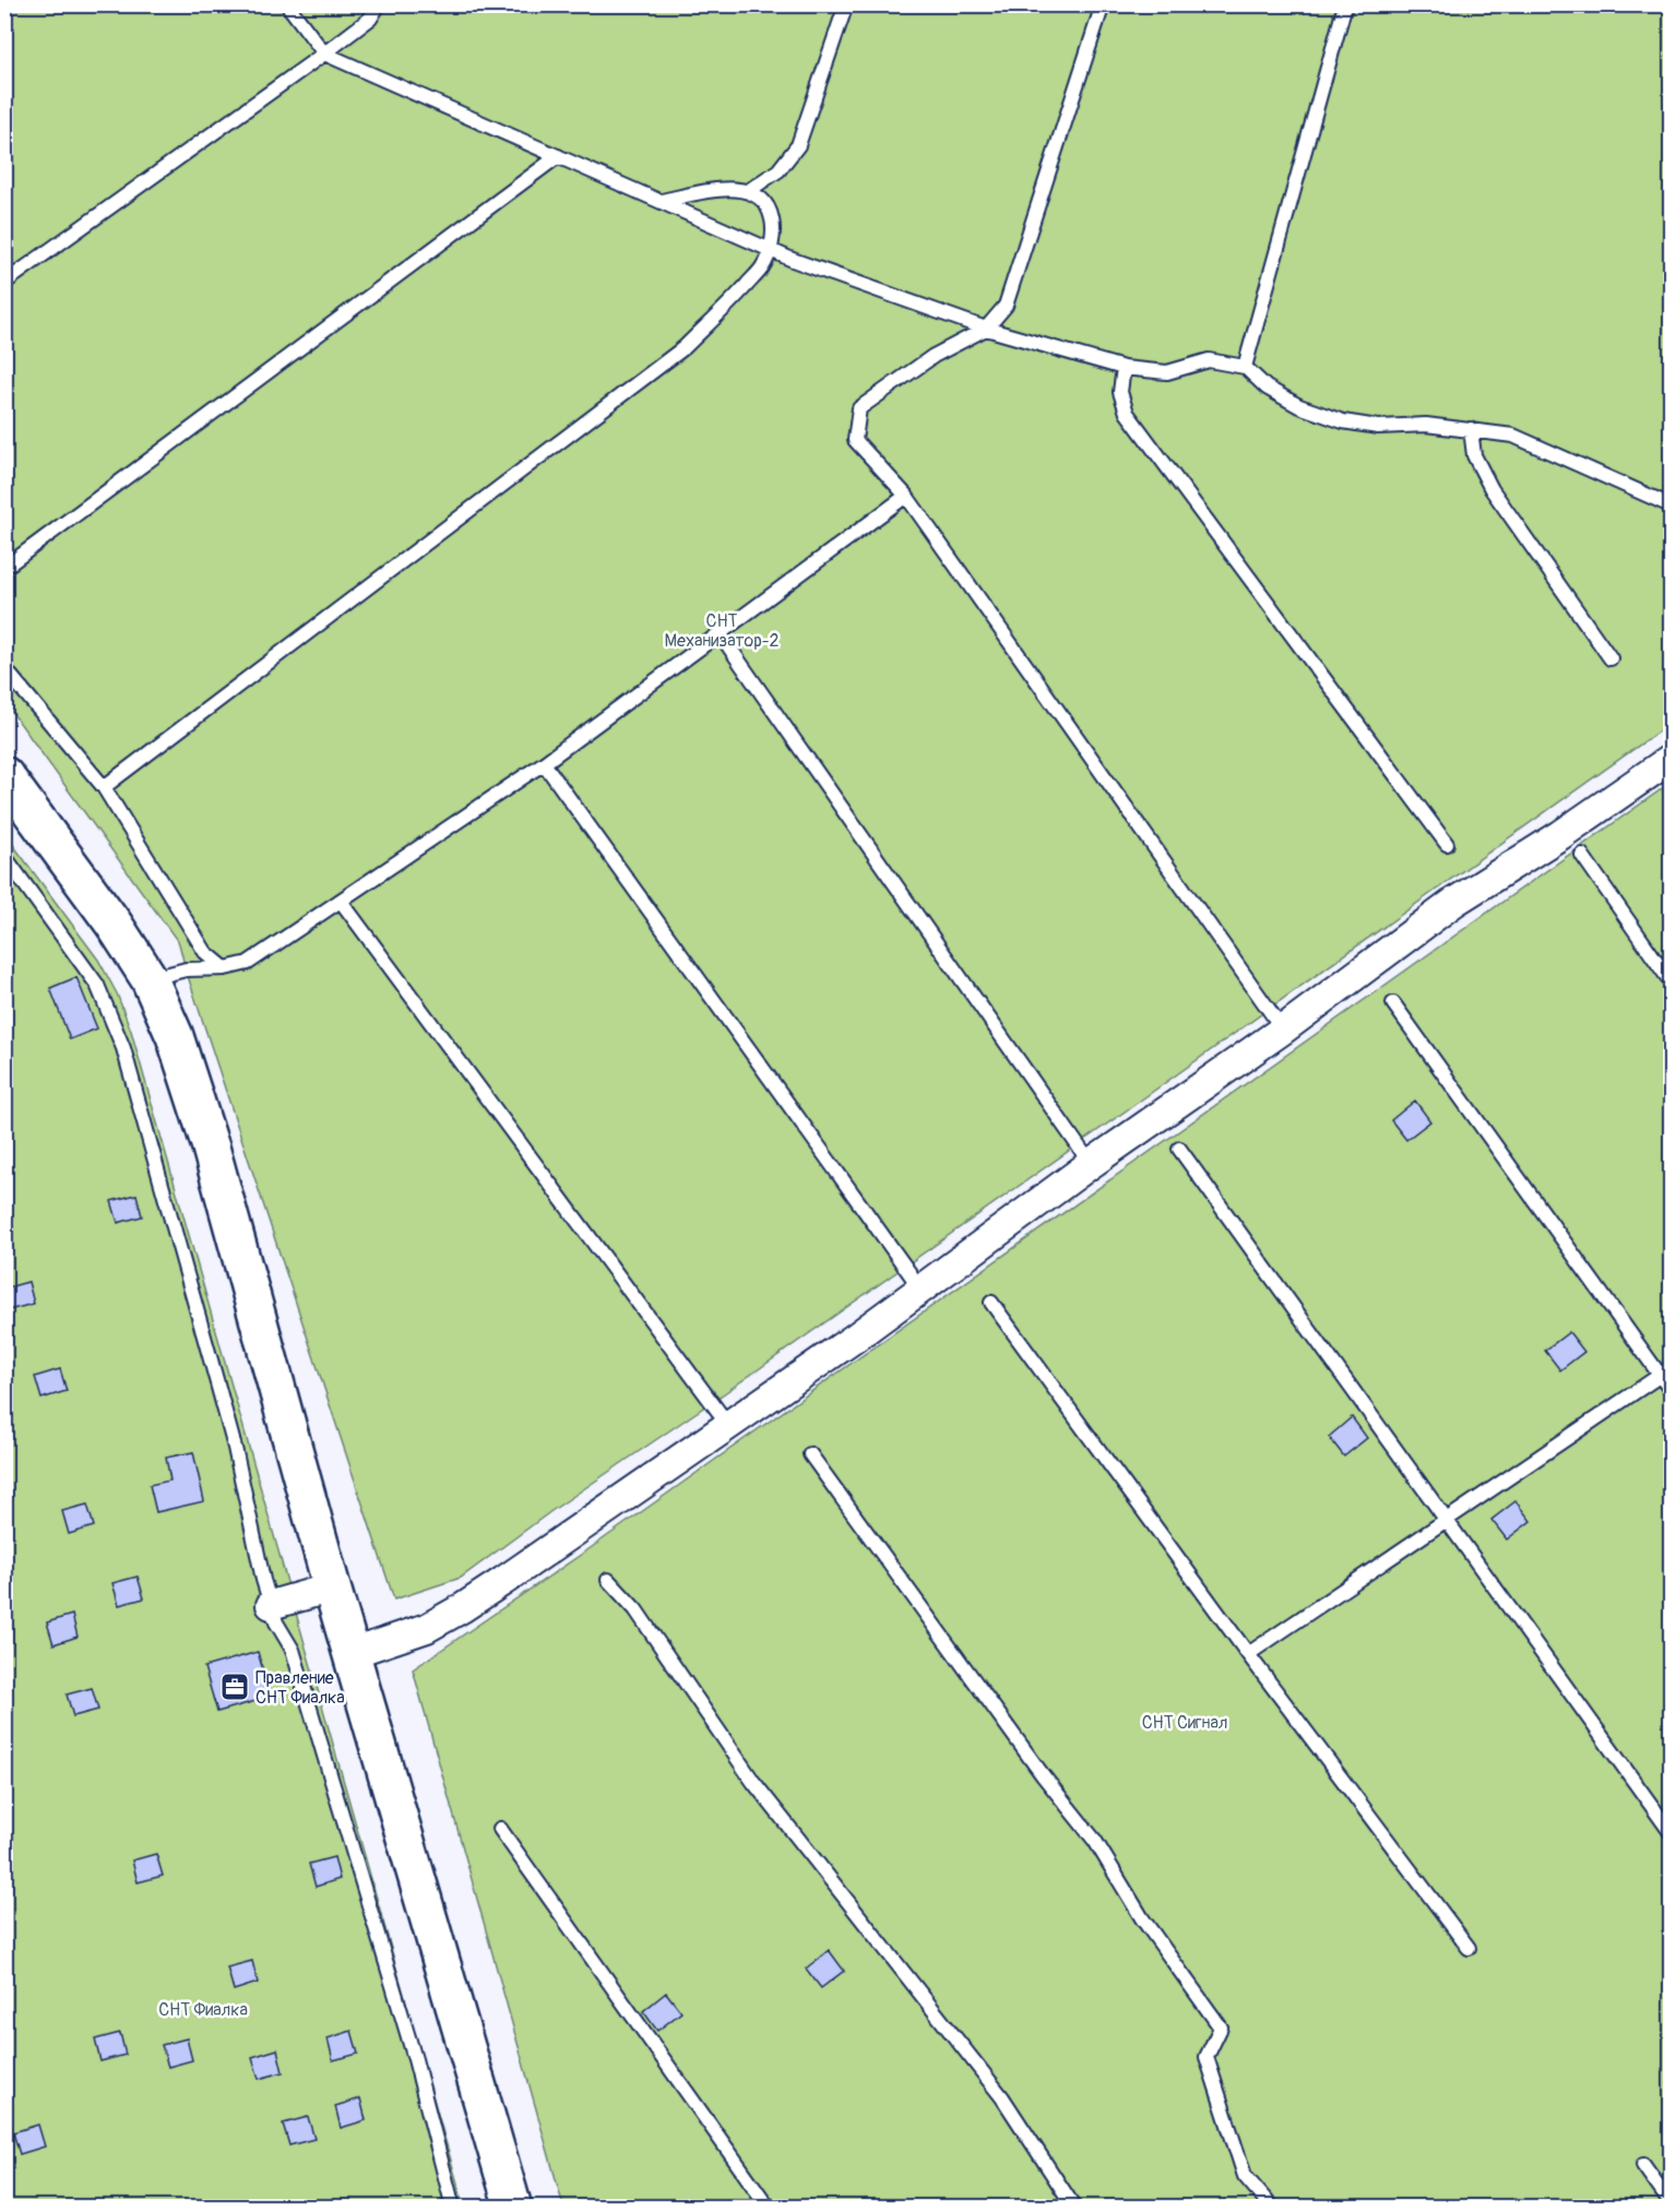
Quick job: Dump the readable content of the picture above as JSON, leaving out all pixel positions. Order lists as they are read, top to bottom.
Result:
{
  "parks": ["СНТ Механизатор-2", "СНТ Сигнал", "СНТ Фиалка"],
  "places": {
    "office": ["Правление СНТ Фиалка"]
  }
}
